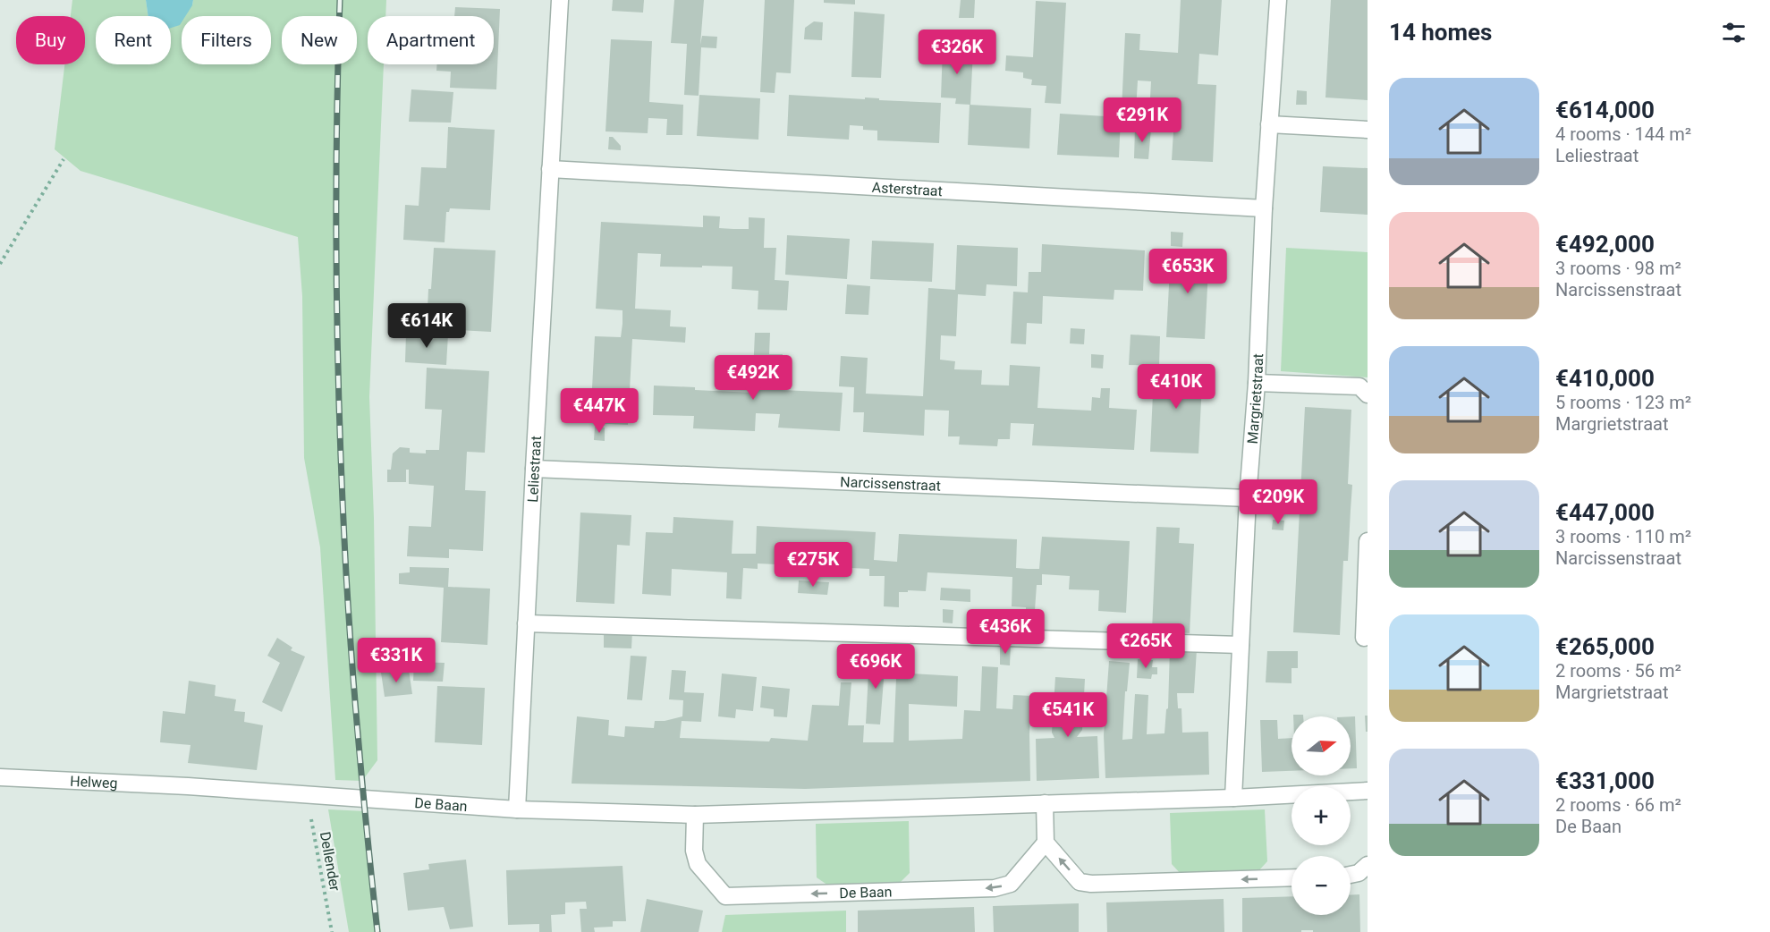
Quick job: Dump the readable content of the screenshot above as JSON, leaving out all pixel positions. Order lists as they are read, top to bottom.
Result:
{
  "streets": {
    "street": [
      "Asterstraat",
      "Margrietstraat",
      "Leliestraat",
      "Narcissenstraat",
      "Helweg",
      "De Baan"
    ],
    "path": ["Dellender"]
  },
  "crossings": [
    ["Asterstraat", "Margrietstraat"],
    ["Asterstraat", "Leliestraat"],
    ["Margrietstraat", "Narcissenstraat"],
    ["Margrietstraat", "De Baan"],
    ["Leliestraat", "Narcissenstraat"],
    ["Leliestraat", "De Baan"],
    ["Helweg", "De Baan"],
    ["De Baan", "Dellender"]
  ],
  "north": "right",
  "page": {
    "heading": "14 homes",
    "chip": [
      "Buy",
      "Rent",
      "Filters",
      "New",
      "Apartment"
    ],
    "price": [
      "€326K",
      "€291K",
      "€653K",
      "€614K",
      "€492K",
      "€410K",
      "€447K",
      "€209K",
      "€275K",
      "€436K",
      "€265K",
      "€331K",
      "€696K",
      "€541K"
    ],
    "list": [
      {
        "name": "€614,000",
        "note": "4 rooms · 144 m² · Leliestraat"
      },
      {
        "name": "€492,000",
        "note": "3 rooms · 98 m² · Narcissenstraat"
      },
      {
        "name": "€410,000",
        "note": "5 rooms · 123 m² · Margrietstraat"
      },
      {
        "name": "€447,000",
        "note": "3 rooms · 110 m² · Narcissenstraat"
      },
      {
        "name": "€265,000",
        "note": "2 rooms · 56 m² · Margrietstraat"
      },
      {
        "name": "€331,000",
        "note": "2 rooms · 66 m² · De Baan"
      }
    ],
    "map_buttons": ["+", "−"]
  }
}
